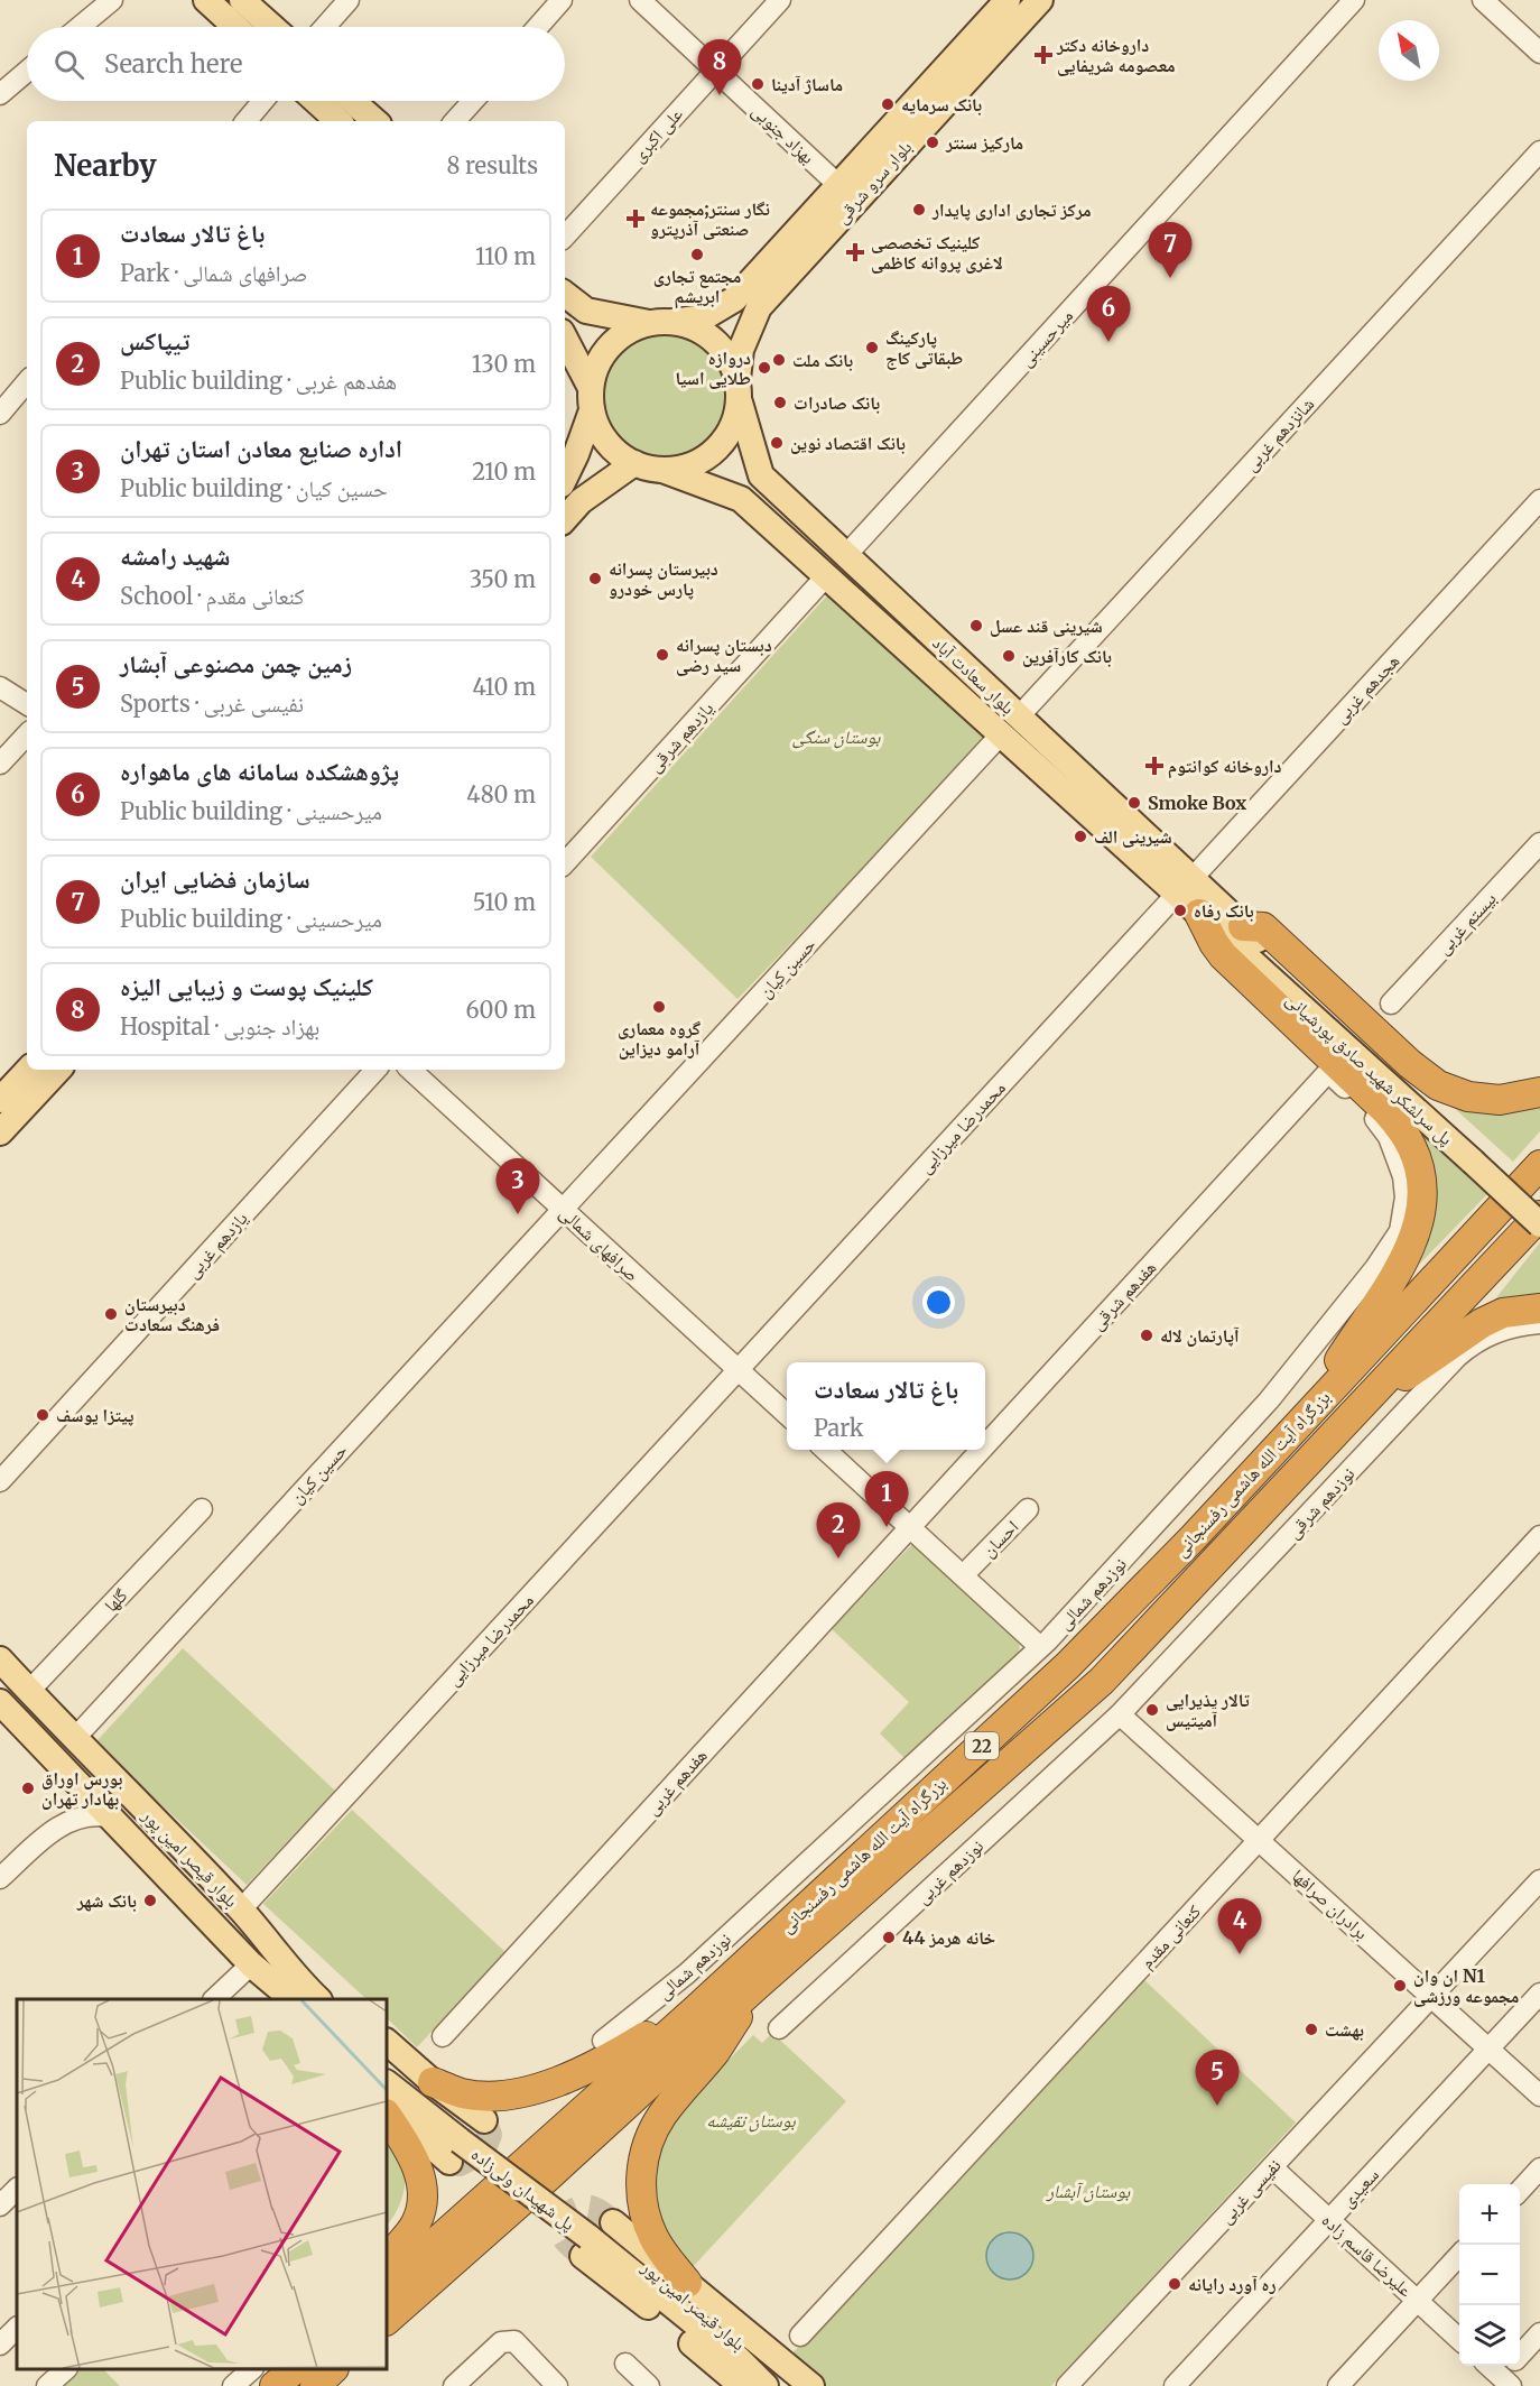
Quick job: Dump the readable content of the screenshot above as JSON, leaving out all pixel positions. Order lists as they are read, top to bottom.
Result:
{
  "streets": {
    "highway": ["بزرگراه آیت الله هاشمی رفسنجانی", "22"],
    "main road": [
      "بلوار سرو شرقی",
      "بلوار سعادت آباد",
      "پل سرلشکر شهید صادق پورشیانی",
      "بلوار قیصر امین پور",
      "پل شهیدان ولی‌زاده"
    ],
    "street": [
      "بهزاد جنوبی",
      "علی اکبری",
      "میرحسینی",
      "شانزدهم غربی",
      "هجدهم غربی",
      "یازدهم شرقی",
      "بیستم غربی",
      "حسین کیان",
      "محمدرضا میرزایی",
      "صرافهای شمالی",
      "یازدهم غربی",
      "هفدهم شرقی",
      "نوزدهم شرقی",
      "احسان",
      "نوزدهم شمالی",
      "گلها",
      "هفدهم غربی",
      "نوزدهم غربی",
      "برادران صرافها",
      "کنعانی مقدم",
      "سعیدی",
      "نفیسی غربی",
      "علیرضا قاسم زاده"
    ]
  },
  "crossings": [
    ["بهزاد جنوبی", "علی اکبری"],
    ["بهزاد جنوبی", "بلوار سرو شرقی"],
    ["بلوار سرو شرقی", "بلوار سعادت آباد"],
    ["میرحسینی", "بلوار سعادت آباد"],
    ["شانزدهم غربی", "بلوار سعادت آباد"],
    ["بلوار سعادت آباد", "هجدهم غربی"],
    ["بلوار سعادت آباد", "یازدهم شرقی"],
    ["بلوار سعادت آباد", "حسین کیان"],
    ["بلوار سعادت آباد", "پل سرلشکر شهید صادق پورشیانی"],
    ["بلوار سعادت آباد", "محمدرضا میرزایی"],
    ["هجدهم غربی", "محمدرضا میرزایی"],
    ["حسین کیان", "صرافهای شمالی"],
    ["حسین کیان", "بلوار قیصر امین پور"],
    ["محمدرضا میرزایی", "صرافهای شمالی"],
    ["محمدرضا میرزایی", "بلوار قیصر امین پور"],
    ["هفدهم شرقی", "نوزدهم شمالی"],
    ["هفدهم شرقی", "هفدهم غربی"],
    ["نوزدهم شرقی", "نوزدهم غربی"],
    ["نوزدهم شرقی", "برادران صرافها"],
    ["گلها", "بلوار قیصر امین پور"],
    ["بلوار قیصر امین پور", "پل شهیدان ولی‌زاده"],
    ["نوزدهم غربی", "برادران صرافها"],
    ["برادران صرافها", "کنعانی مقدم"],
    ["برادران صرافها", "سعیدی"],
    ["برادران صرافها", "نفیسی غربی"],
    ["سعیدی", "علیرضا قاسم زاده"],
    ["نفیسی غربی", "علیرضا قاسم زاده"]
  ],
  "parks": ["بوستان سنگی", "بوستان نقیشه", "بوستان آبشار"],
  "places": {
    "health": [
      "داروخانه دکتر معصومه شریفایی",
      "نگار سنتر;مجموعه صنعتی آذرپترو",
      "کلینیک تخصصی لاغری پروانه کاظمی",
      "داروخانه کوانتوم"
    ],
    "other": [
      "ماساژ آدینا",
      "بانک سرمایه",
      "مارکیز سنتر",
      "مرکز تجاری اداری پایدار",
      "مجتمع تجاری ابریشم",
      "پارکینگ طبقاتی کاج",
      "بانک ملت",
      "دروازه طلایی اسیا",
      "بانک صادرات",
      "بانک اقتصاد نوین",
      "دبیرستان پسرانه پارس خودرو",
      "شیرینی قند عسل",
      "دبستان پسرانه سید رضی",
      "بانک کارآفرین",
      "Smoke Box",
      "شیرینی الف",
      "بانک رفاه",
      "گروه معماری آرامو دیزاین",
      "دبیرستان فرهنگ سعادت",
      "آپارتمان لاله",
      "پیتزا یوسف",
      "تالار پذیرایی آمیتیس",
      "بورس اوراق بهادار تهران",
      "بانک شهر",
      "خانه هرمز 44",
      "ان وان N1 مجموعه ورزشی",
      "بهشت",
      "ره آورد رایانه"
    ]
  },
  "north": "top left",
  "page": {
    "search": "Search here",
    "pins": [
      "8",
      "7",
      "6",
      "3",
      "1",
      "2",
      "4",
      "5"
    ],
    "heading": ["Nearby", "8 results"],
    "list": [
      {
        "mark": "1",
        "name": "باغ تالار سعادت",
        "note": "Park · صرافهای شمالی",
        "value": "110 m"
      },
      {
        "mark": "2",
        "name": "تیپاکس",
        "note": "Public building · هفدهم غربی",
        "value": "130 m"
      },
      {
        "mark": "3",
        "name": "اداره صنایع معادن استان تهران",
        "note": "Public building · حسین کیان",
        "value": "210 m"
      },
      {
        "mark": "4",
        "name": "شهید رامشه",
        "note": "School · کنعانی مقدم",
        "value": "350 m"
      },
      {
        "mark": "5",
        "name": "زمین چمن مصنوعی آبشار",
        "note": "Sports · نفیسی غربی",
        "value": "410 m"
      },
      {
        "mark": "6",
        "name": "پژوهشکده سامانه های ماهواره",
        "note": "Public building · میرحسینی",
        "value": "480 m"
      },
      {
        "mark": "7",
        "name": "سازمان فضایی ایران",
        "note": "Public building · میرحسینی",
        "value": "510 m"
      },
      {
        "mark": "8",
        "name": "کلینیک پوست و زیبایی الیزه",
        "note": "Hospital · بهزاد جنوبی",
        "value": "600 m"
      }
    ],
    "popup": ["باغ تالار سعادت", "Park"],
    "map_buttons": ["+", "−"]
  }
}
